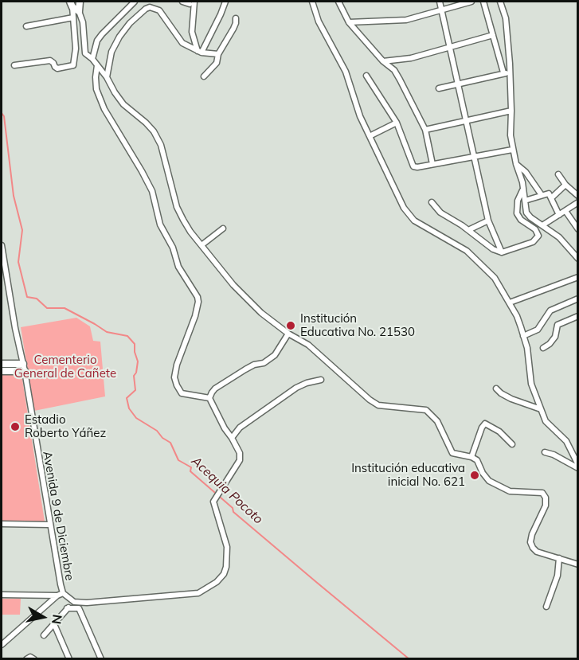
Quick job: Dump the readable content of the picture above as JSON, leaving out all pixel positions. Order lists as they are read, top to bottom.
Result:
{
  "streets": {
    "street": ["Avenida 9 de Diciembre"]
  },
  "water": ["Acequia Pocoto"],
  "parks": ["Cementerio General de Cañete"],
  "places": ["Institución Educativa No. 21530", "Estadio Roberto Yáñez", "Institución educativa inicial No. 621"],
  "north": "right"
}
